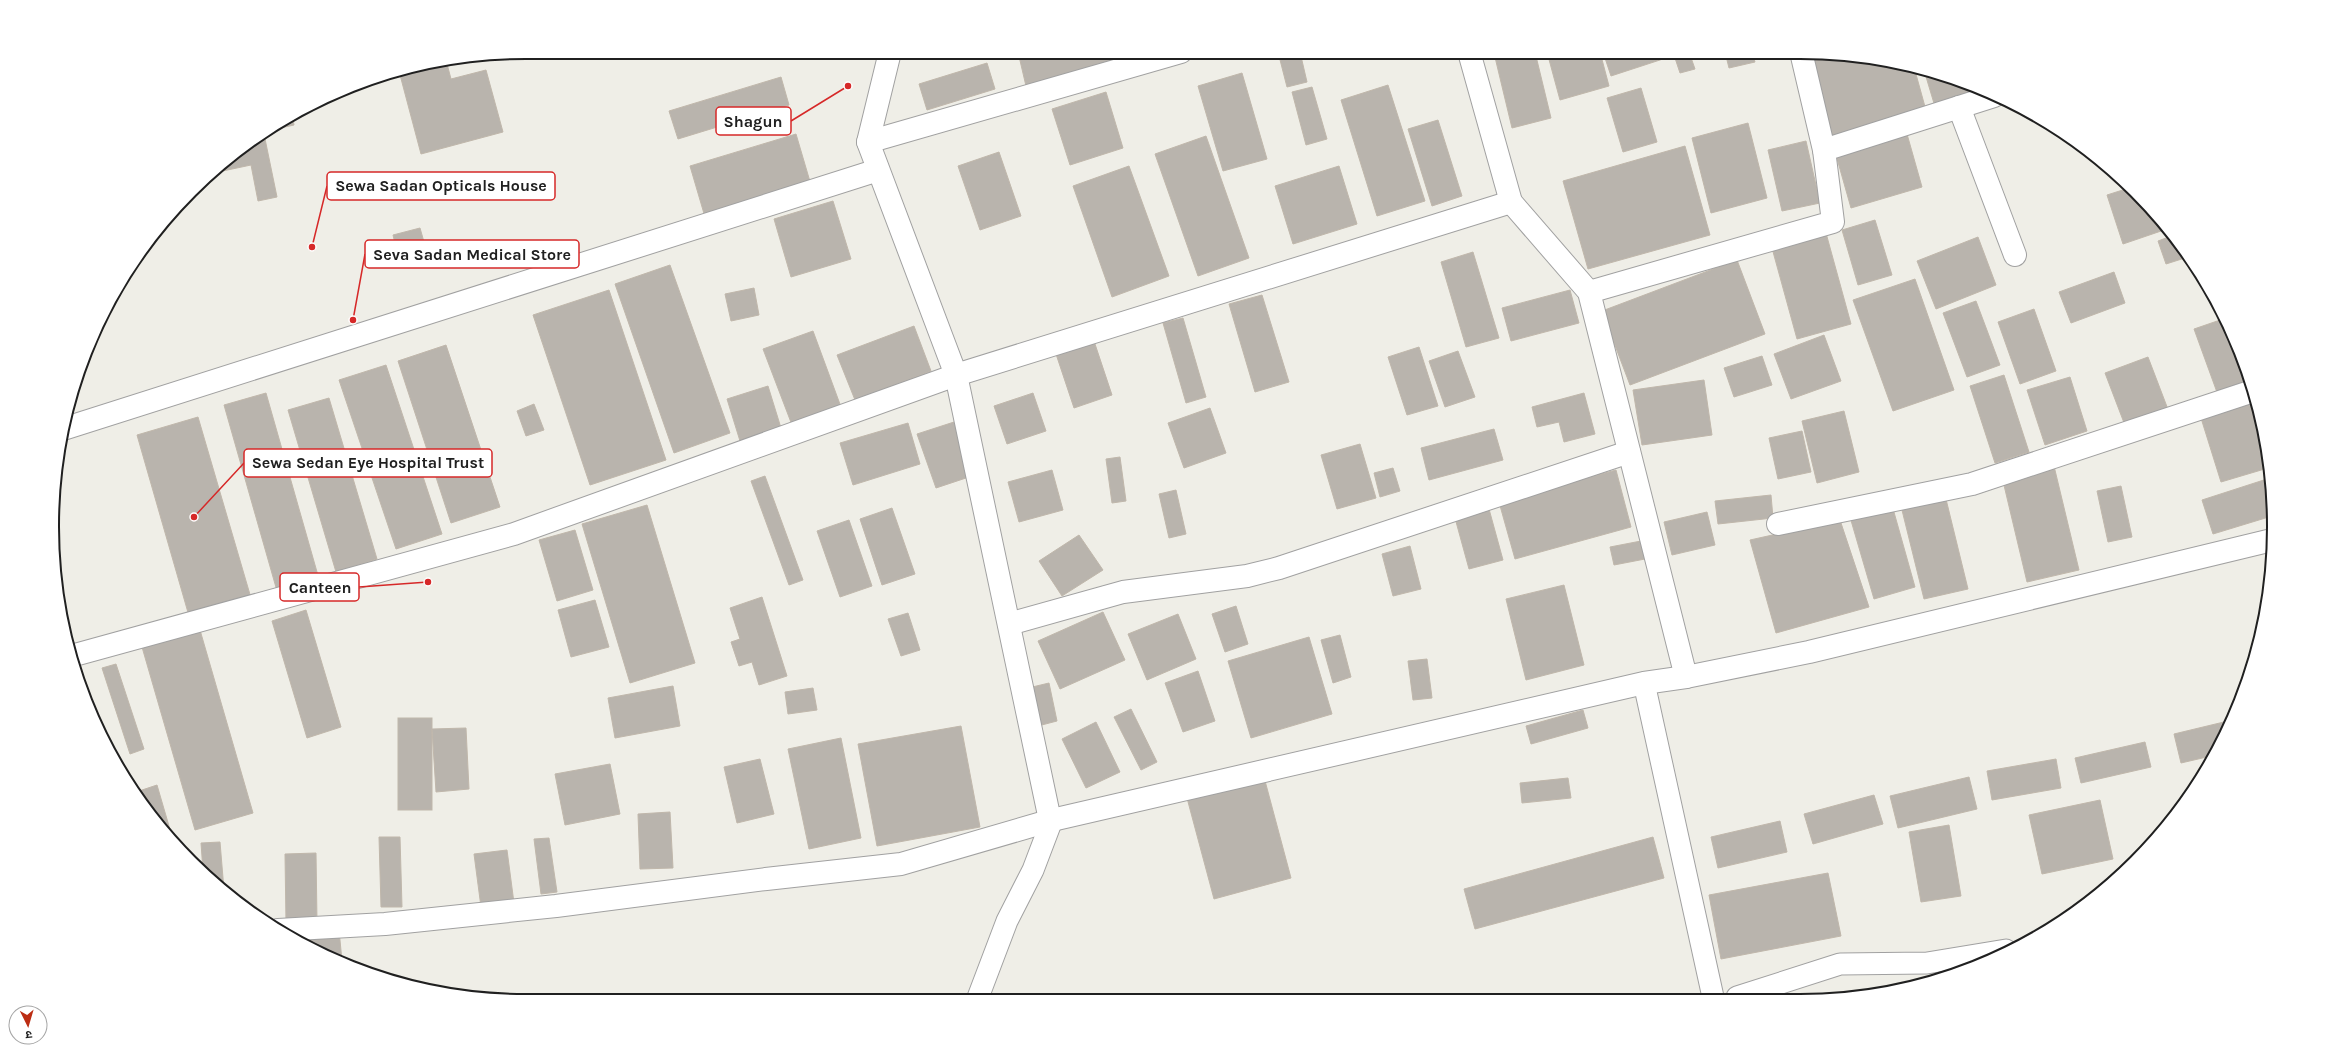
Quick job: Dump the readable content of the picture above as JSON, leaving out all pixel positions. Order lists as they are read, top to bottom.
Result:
{
  "places": [
    "Shagun",
    "Sewa Sadan Opticals House",
    "Seva Sadan Medical Store",
    "Sewa Sedan Eye Hospital Trust",
    "Canteen"
  ],
  "north": "bottom"
}
